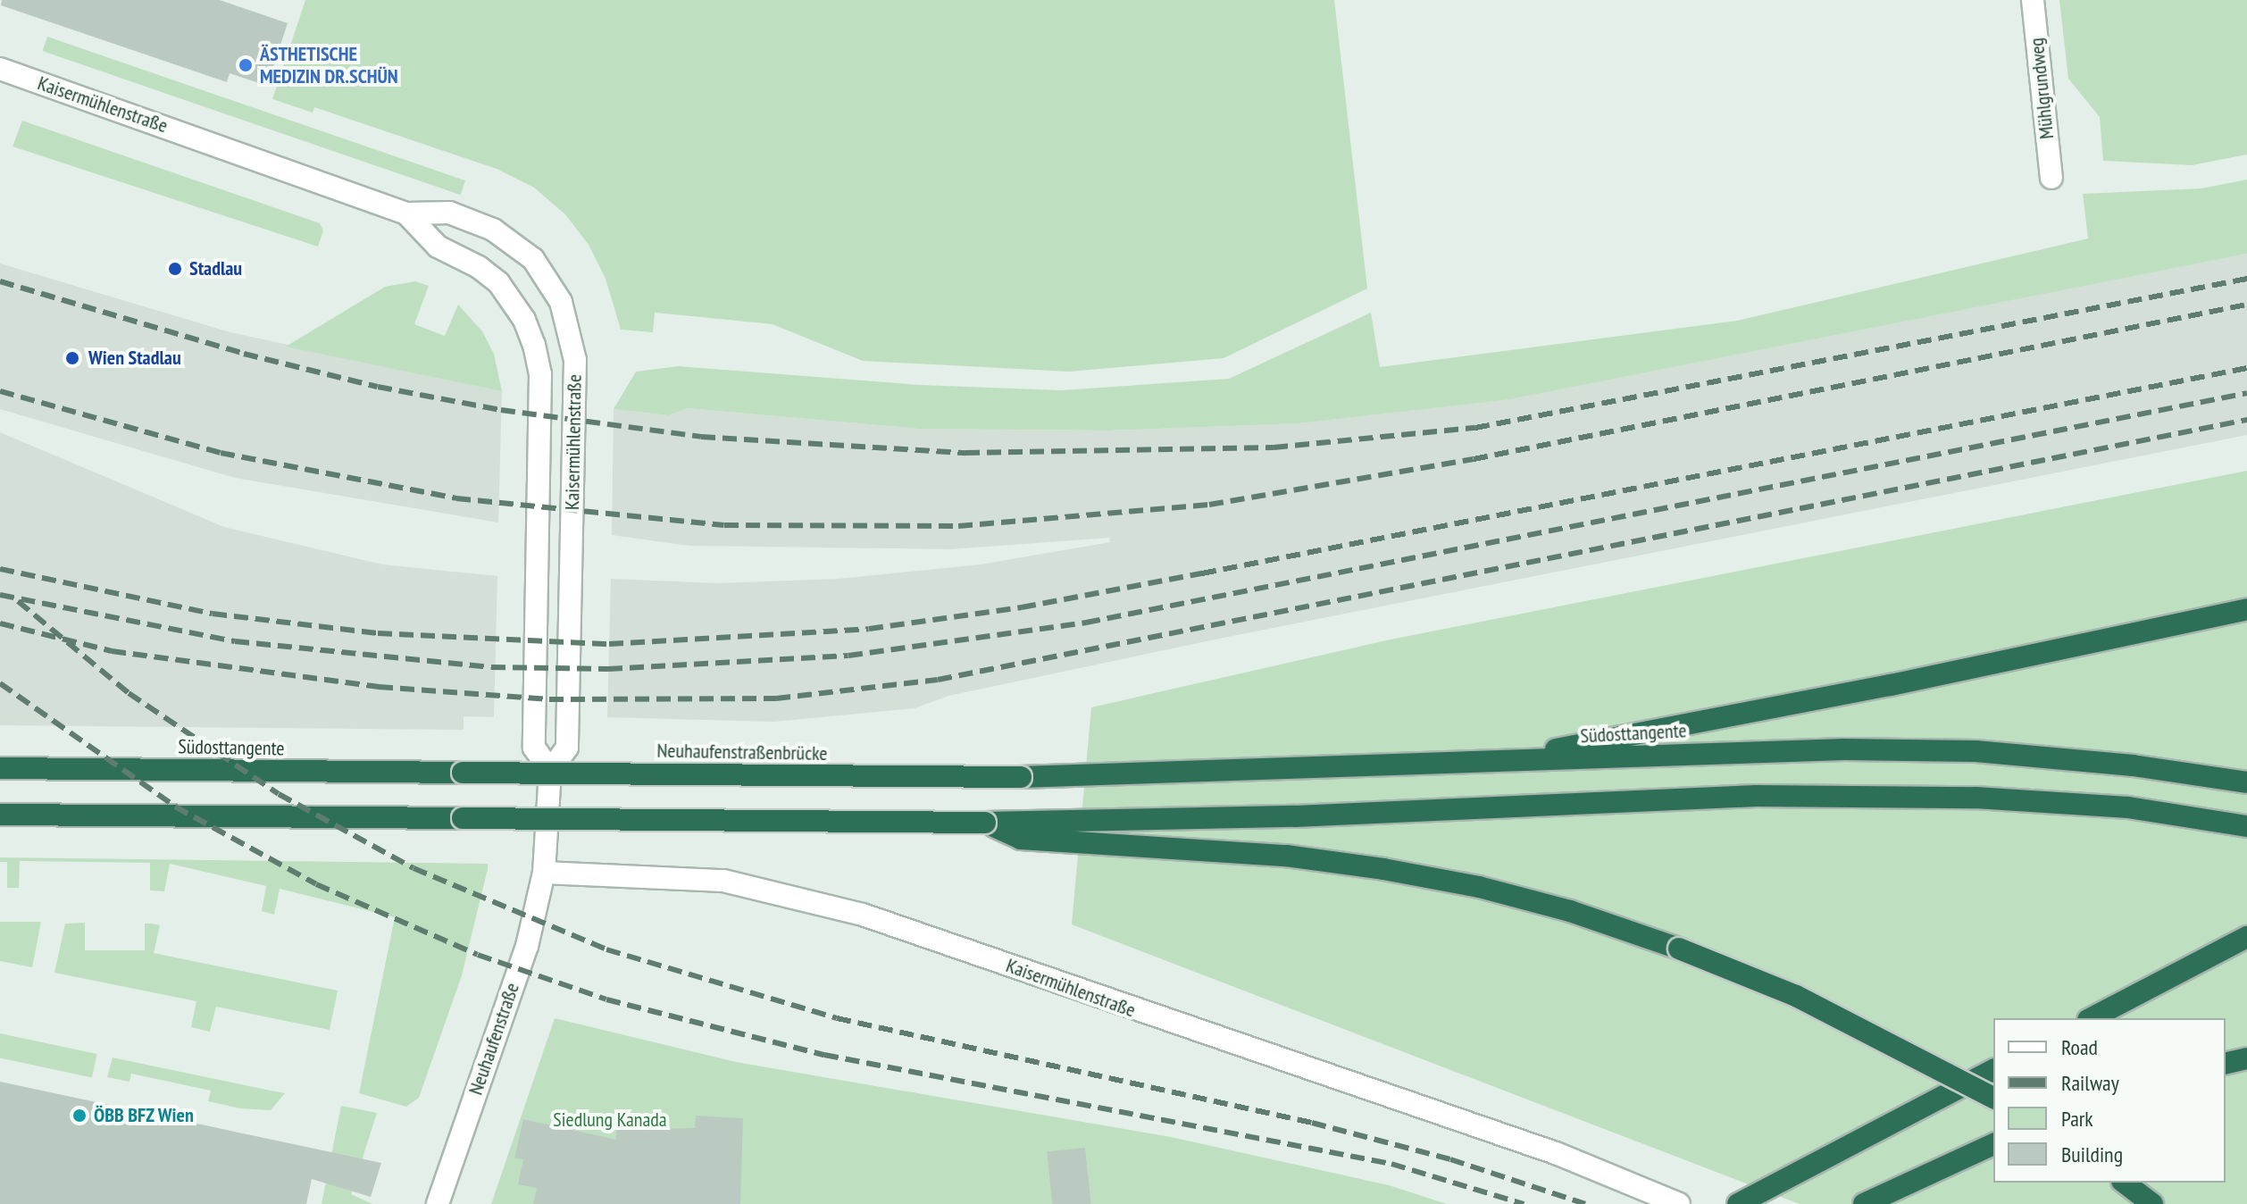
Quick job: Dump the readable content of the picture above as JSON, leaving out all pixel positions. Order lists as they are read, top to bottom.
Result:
{
  "streets": {
    "highway": ["Südosttangente", "Neuhaufenstraßenbrücke"],
    "street": ["Mühlgrundweg", "Kaisermühlenstraße", "Neuhaufenstraße"]
  },
  "crossings": [
    ["Kaisermühlenstraße", "Neuhaufenstraße"],
    ["Südosttangente", "Neuhaufenstraßenbrücke"]
  ],
  "parks": ["Siedlung Kanada"],
  "places": [
    "ÄSTHETISCHE MEDIZIN DR.SCHÜN",
    "Stadlau",
    "Wien Stadlau",
    "ÖBB BFZ Wien"
  ],
  "legend": [
    "Road",
    "Railway",
    "Park",
    "Building"
  ]
}
